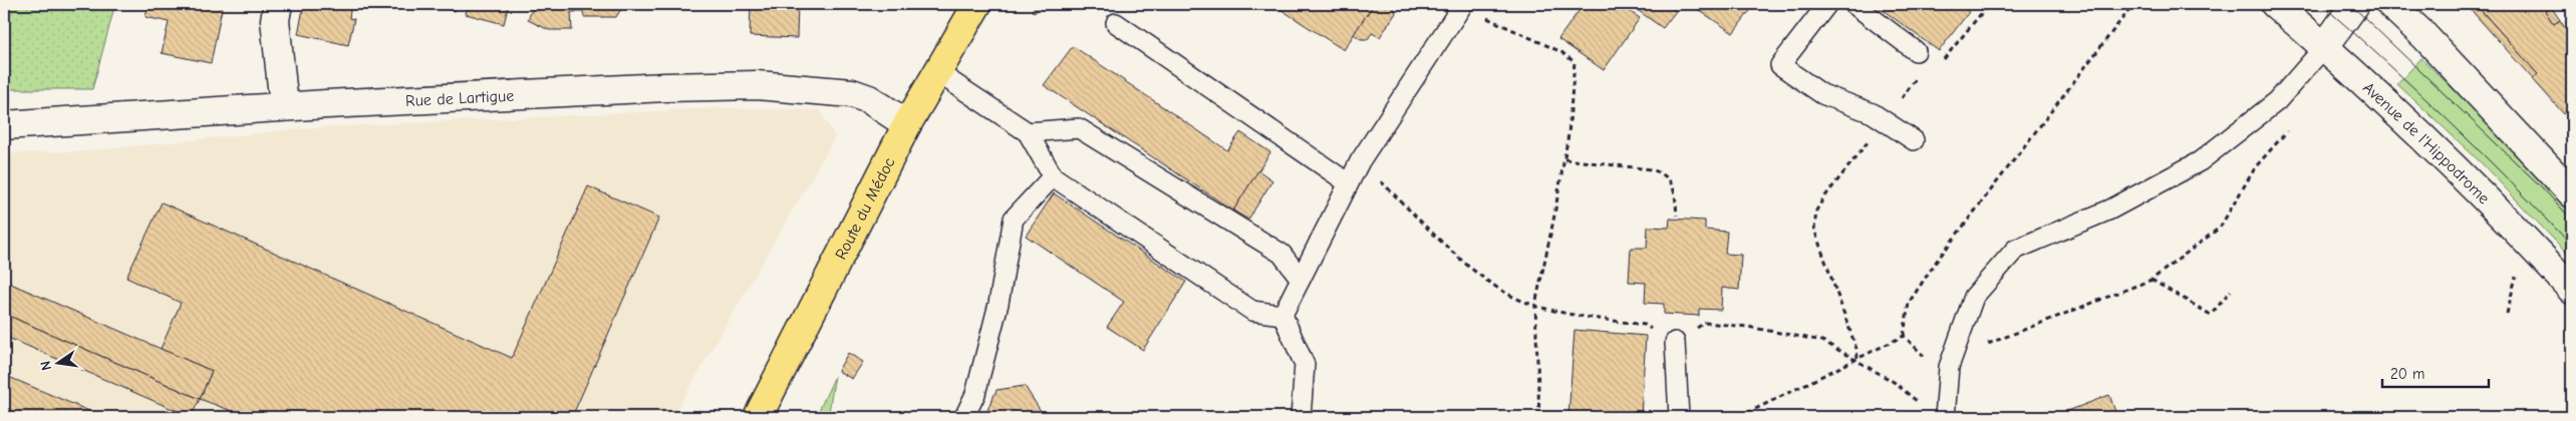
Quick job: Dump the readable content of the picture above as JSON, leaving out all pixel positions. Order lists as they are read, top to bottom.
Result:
{
  "streets": {
    "main road": ["Route du Médoc"],
    "street": ["Rue de Lartigue", "Avenue de l'Hippodrome"]
  },
  "crossings": [
    ["Rue de Lartigue", "Route du Médoc"]
  ],
  "scale_bar": "20 m",
  "north": "left"
}
